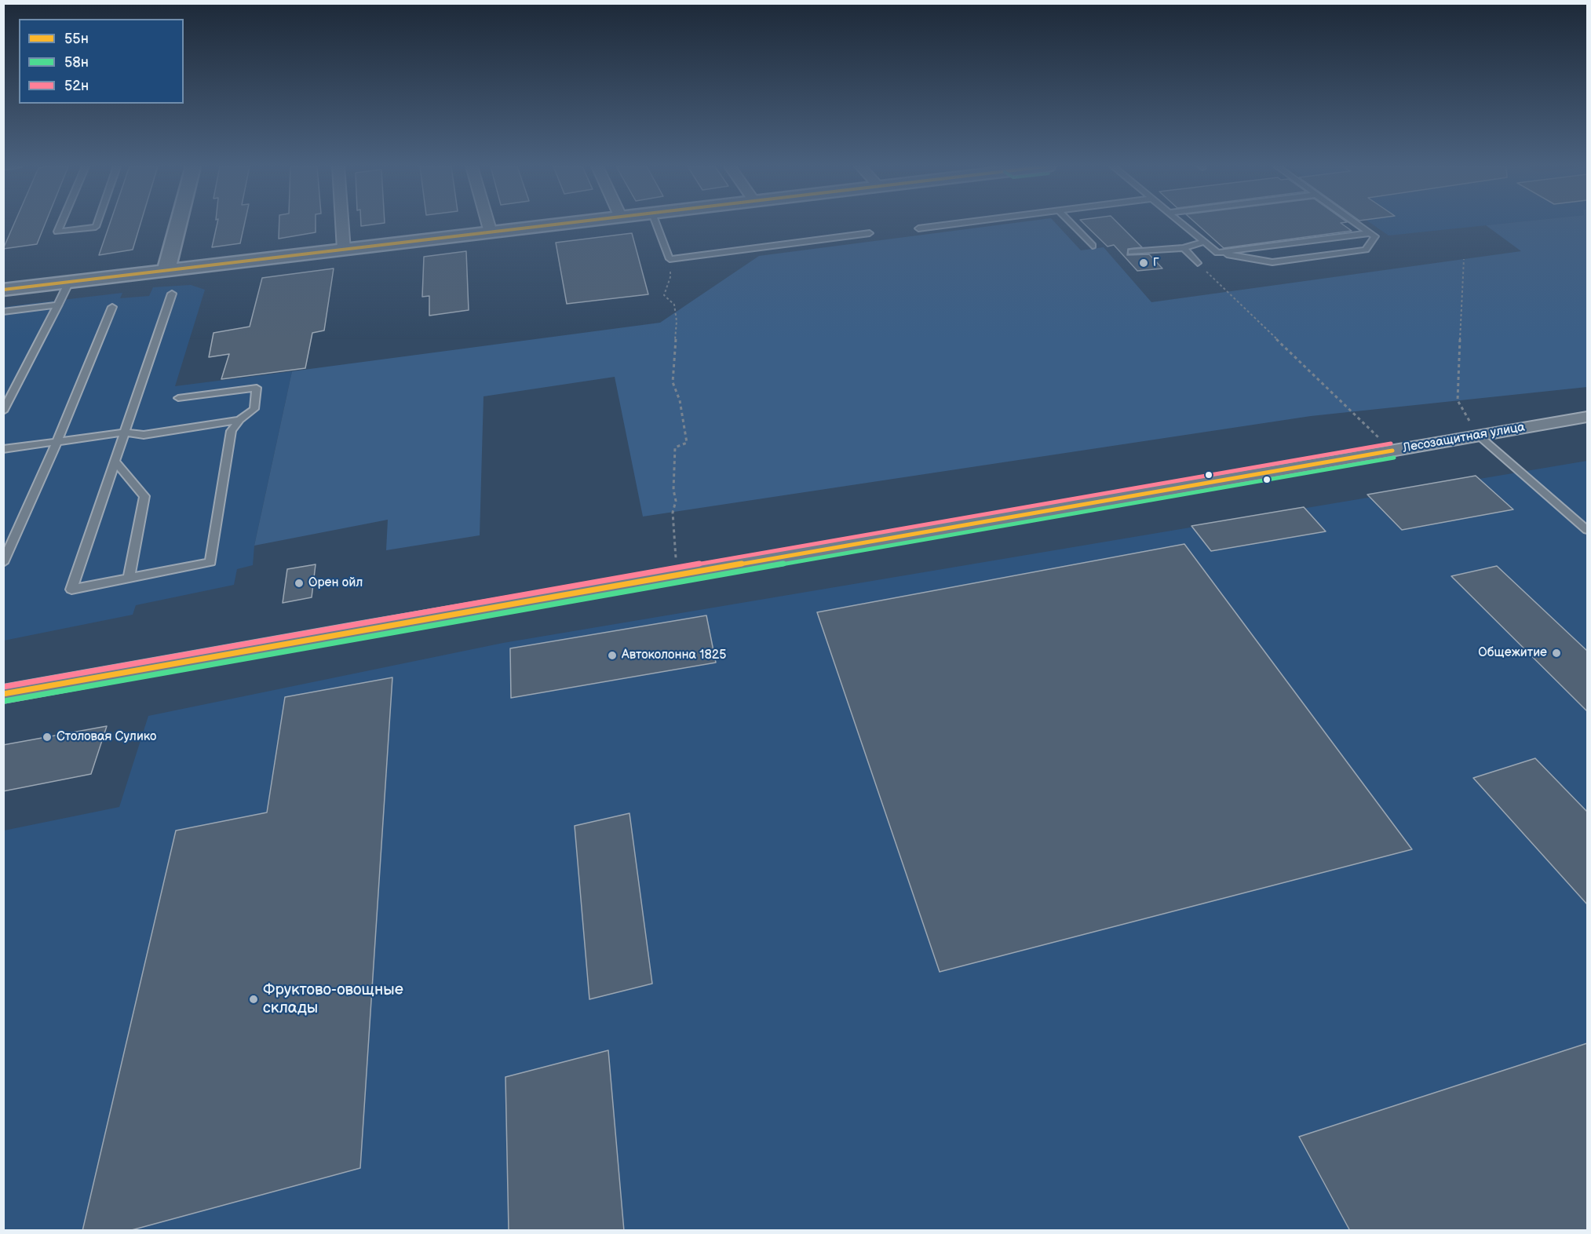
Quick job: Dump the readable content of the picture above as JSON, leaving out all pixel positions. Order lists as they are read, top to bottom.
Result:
{
  "streets": {
    "street": ["Лесозащитная улица"]
  },
  "places": [
    "Г",
    "Орен ойл",
    "Общежитие",
    "Автоколонна 1825",
    "Столовая Сулико",
    "Фруктово-овощные склады"
  ],
  "lines": ["transit line 55н", "transit line 52н", "transit line 58н"],
  "legend": ["55н", "58н", "52н"]
}
